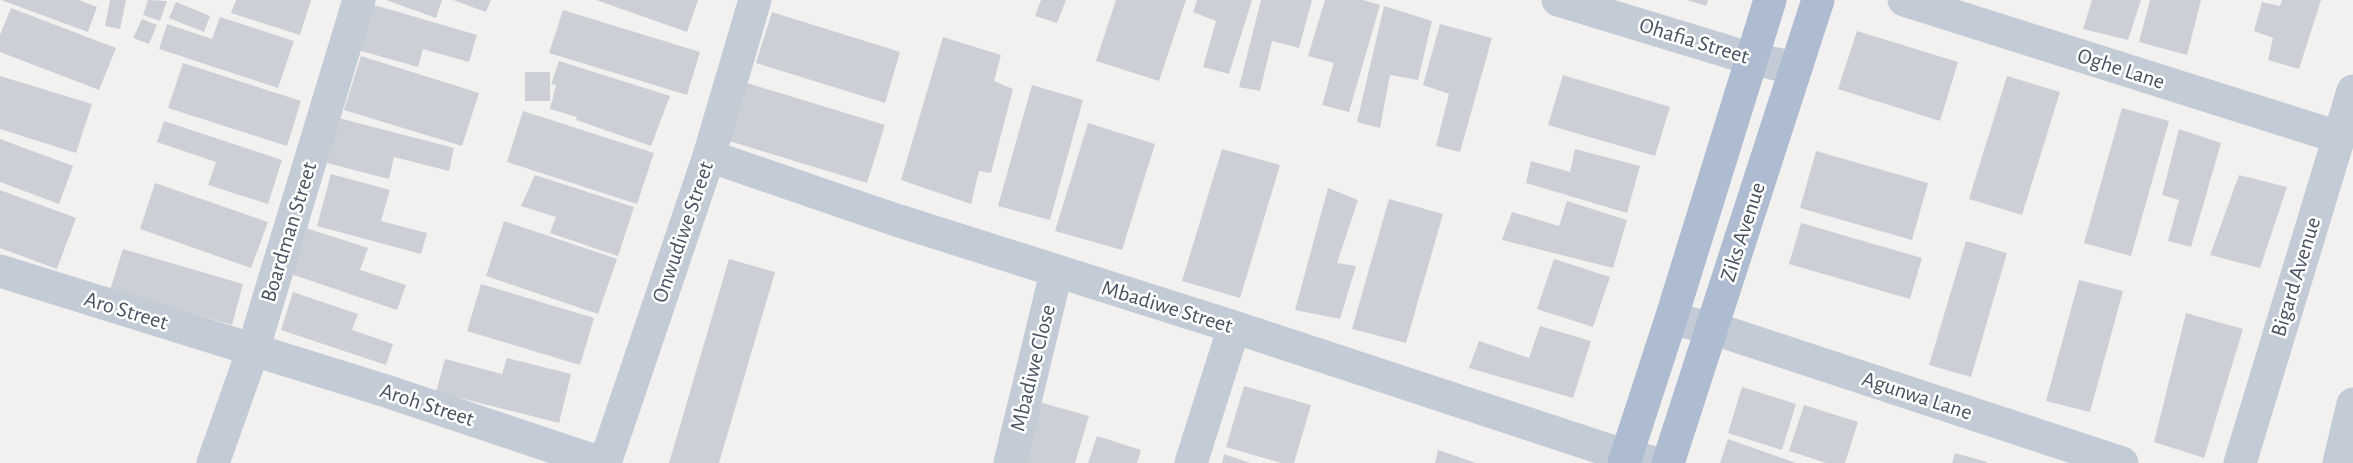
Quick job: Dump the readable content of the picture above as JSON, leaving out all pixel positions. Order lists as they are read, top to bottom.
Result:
{
  "streets": {
    "main road": ["Ziks Avenue"],
    "street": [
      "Ohafia Street",
      "Oghe Lane",
      "Boardman Street",
      "Onwudiwe Street",
      "Bigard Avenue",
      "Mbadiwe Street",
      "Aro Street",
      "Mbadiwe Close",
      "Agunwa Lane",
      "Aroh Street"
    ]
  },
  "crossings": [
    ["Ohafia Street", "Ziks Avenue"],
    ["Oghe Lane", "Bigard Avenue"],
    ["Boardman Street", "Aro Street"],
    ["Boardman Street", "Aroh Street"],
    ["Onwudiwe Street", "Mbadiwe Street"],
    ["Onwudiwe Street", "Aroh Street"],
    ["Ziks Avenue", "Mbadiwe Street"],
    ["Ziks Avenue", "Agunwa Lane"],
    ["Mbadiwe Street", "Mbadiwe Close"],
    ["Aro Street", "Aroh Street"]
  ]
}
